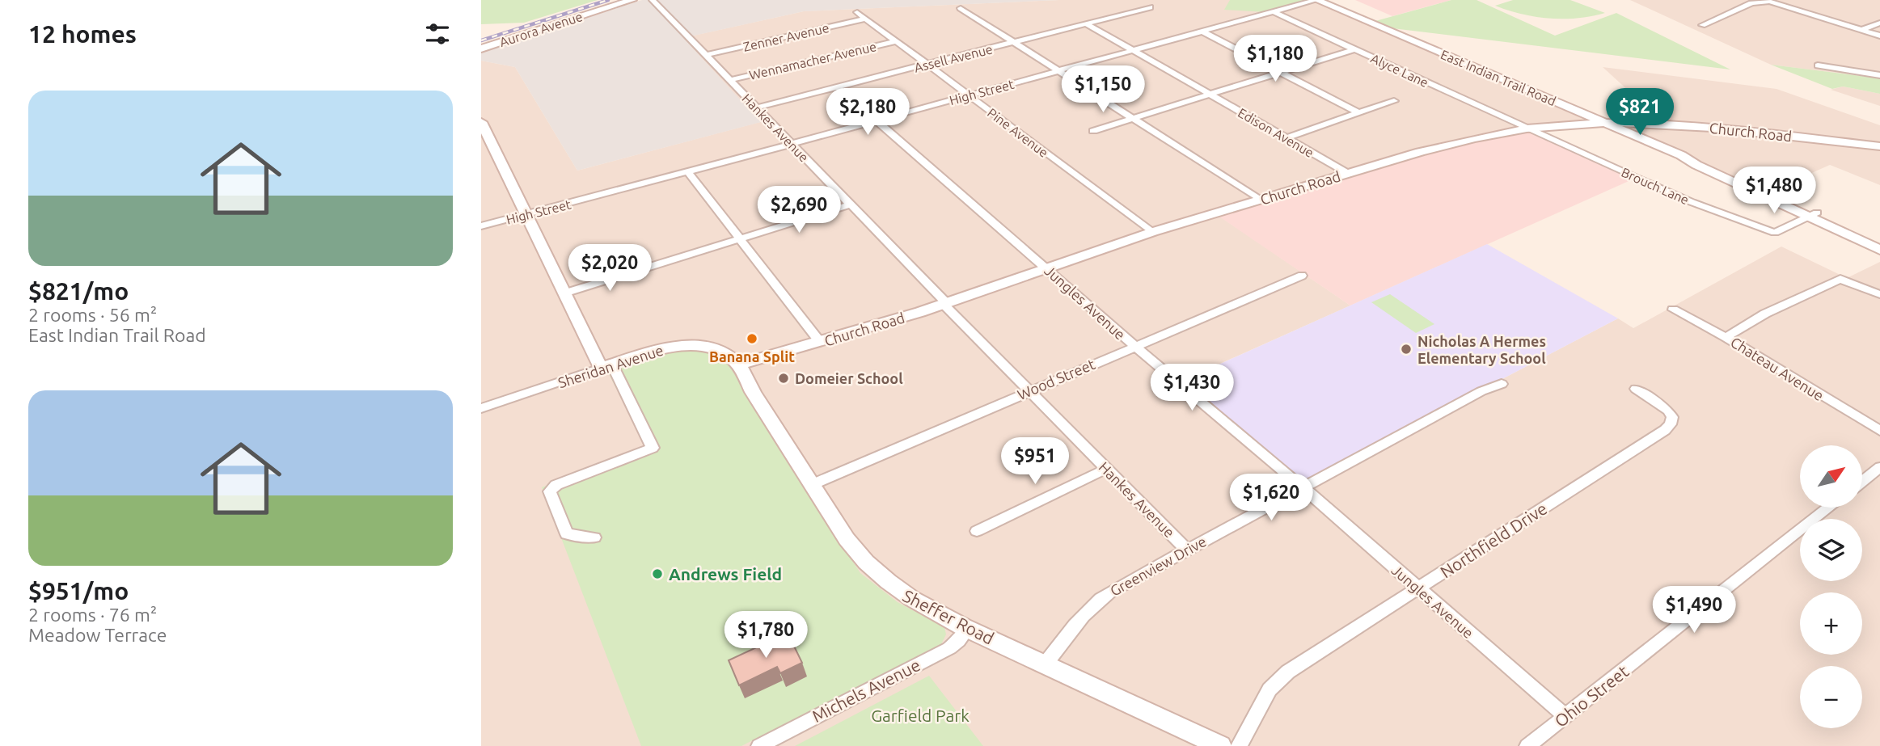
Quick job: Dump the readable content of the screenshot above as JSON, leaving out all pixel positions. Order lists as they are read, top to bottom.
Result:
{
  "streets": {
    "main road": ["East Indian Trail Road"],
    "street": [
      "Aurora Avenue",
      "Zenner Avenue",
      "Assell Avenue",
      "Wennamacher Avenue",
      "Alyce Lane",
      "High Street",
      "Hankes Avenue",
      "Church Road",
      "Pine Avenue",
      "Edison Avenue",
      "Brouch Lane",
      "Jungles Avenue",
      "Sheridan Avenue",
      "Chateau Avenue",
      "Wood Street",
      "Northfield Drive",
      "Greenview Drive",
      "Sheffer Road",
      "Michels Avenue",
      "Ohio Street"
    ]
  },
  "crossings": [
    ["Zenner Avenue", "Hankes Avenue"],
    ["Zenner Avenue", "Pine Avenue"],
    ["Assell Avenue", "Hankes Avenue"],
    ["Assell Avenue", "Pine Avenue"],
    ["Assell Avenue", "Edison Avenue"],
    ["Assell Avenue", "Jungles Avenue"],
    ["Wennamacher Avenue", "Hankes Avenue"],
    ["Wennamacher Avenue", "Pine Avenue"],
    ["Alyce Lane", "High Street"],
    ["Alyce Lane", "Church Road"],
    ["Alyce Lane", "Brouch Lane"],
    ["East Indian Trail Road", "High Street"],
    ["East Indian Trail Road", "Church Road"],
    ["East Indian Trail Road", "Brouch Lane"],
    ["High Street", "Hankes Avenue"],
    ["High Street", "Pine Avenue"],
    ["High Street", "Edison Avenue"],
    ["High Street", "Jungles Avenue"],
    ["Hankes Avenue", "Church Road"],
    ["Hankes Avenue", "Wood Street"],
    ["Hankes Avenue", "Greenview Drive"],
    ["Church Road", "Pine Avenue"],
    ["Church Road", "Edison Avenue"],
    ["Church Road", "Brouch Lane"],
    ["Church Road", "Jungles Avenue"],
    ["Church Road", "Sheridan Avenue"],
    ["Church Road", "Sheffer Road"],
    ["Jungles Avenue", "Wood Street"],
    ["Jungles Avenue", "Northfield Drive"],
    ["Jungles Avenue", "Greenview Drive"],
    ["Jungles Avenue", "Ohio Street"],
    ["Sheridan Avenue", "Sheffer Road"],
    ["Wood Street", "Sheffer Road"],
    ["Greenview Drive", "Sheffer Road"],
    ["Sheffer Road", "Michels Avenue"]
  ],
  "parks": ["Garfield Park"],
  "places": [
    "Banana Split",
    "Nicholas A Hermes Elementary School",
    "Domeier School",
    "Andrews Field"
  ],
  "north": "top right",
  "page": {
    "heading": "12 homes",
    "price": [
      "$1,180",
      "$1,150",
      "$2,180",
      "$821",
      "$1,480",
      "$2,690",
      "$2,020",
      "$1,430",
      "$951",
      "$1,620",
      "$1,490",
      "$1,780"
    ],
    "list": [
      {
        "name": "$821/mo",
        "note": "2 rooms · 56 m² · East Indian Trail Road"
      },
      {
        "name": "$951/mo",
        "note": "2 rooms · 76 m² · Meadow Terrace"
      }
    ],
    "map_buttons": ["+", "−"]
  }
}
